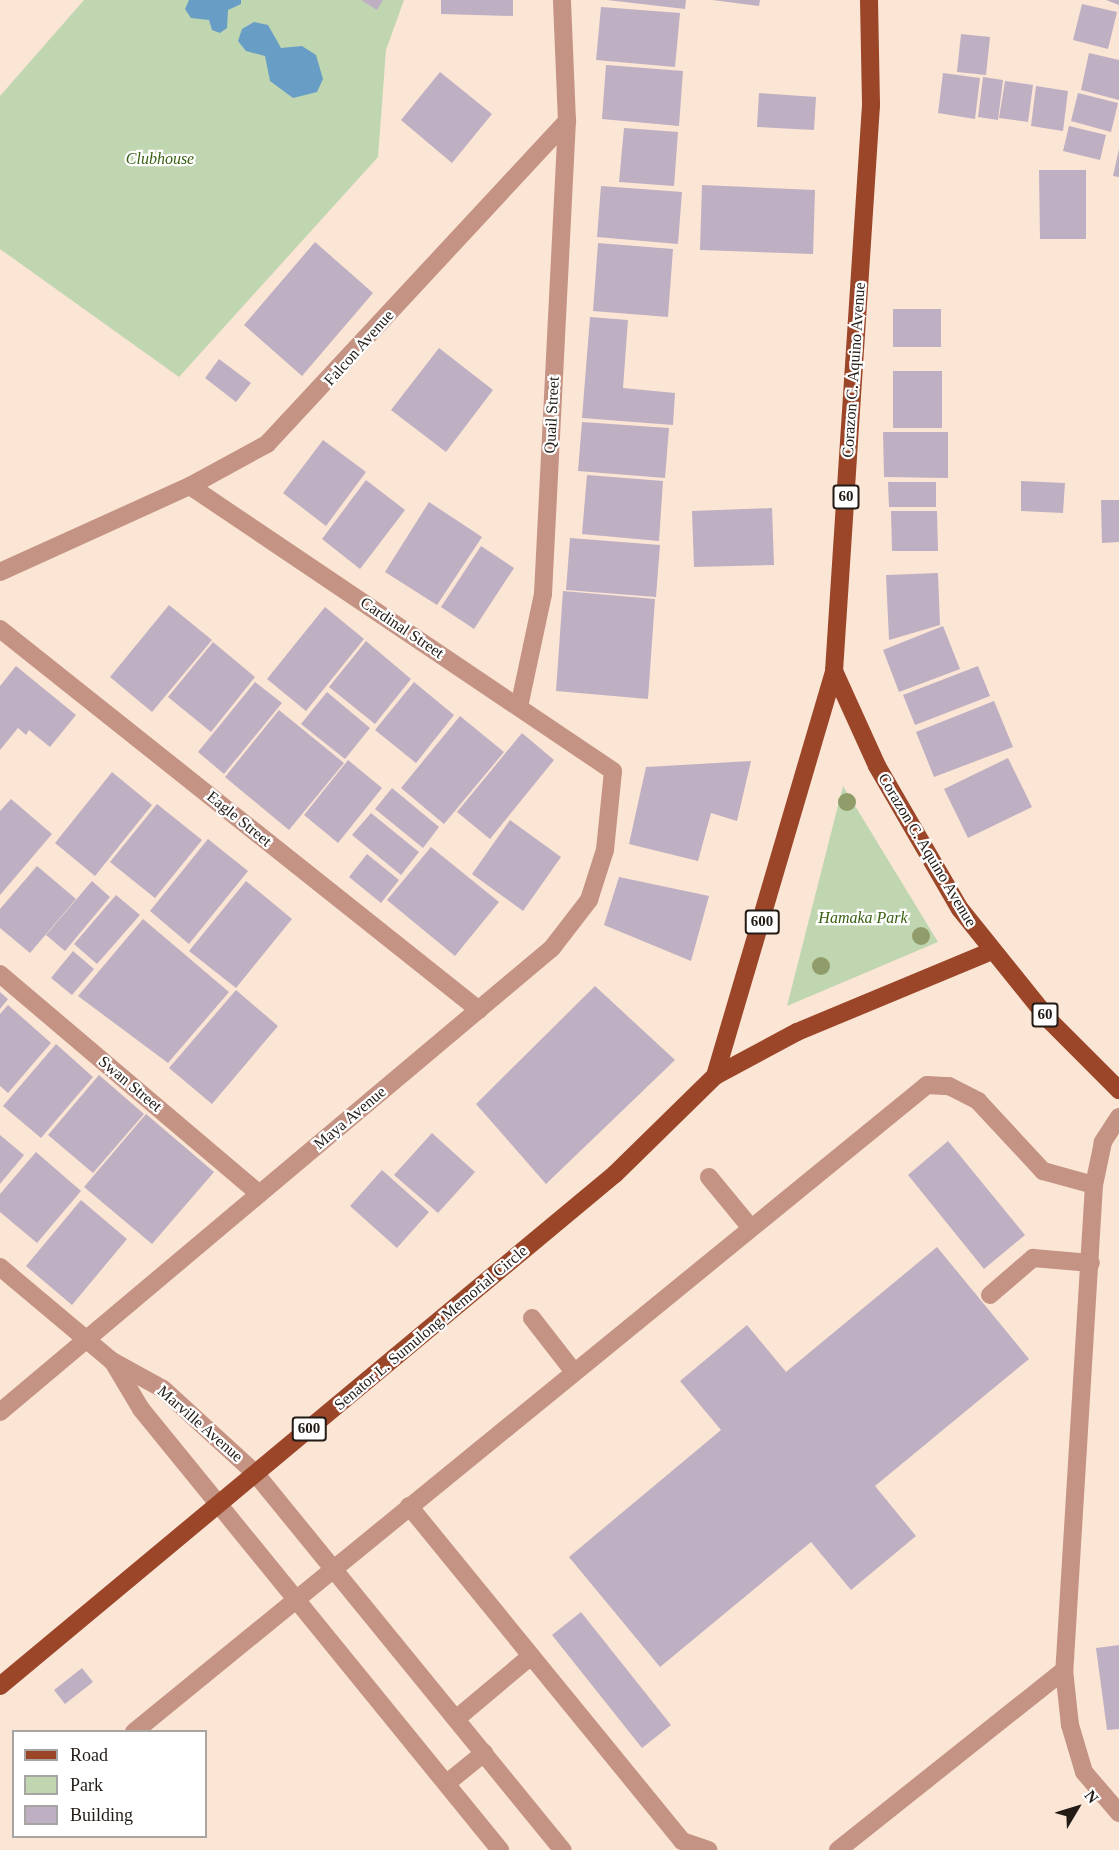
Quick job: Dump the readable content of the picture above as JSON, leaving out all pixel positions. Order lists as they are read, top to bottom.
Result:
{
  "streets": {
    "main road": [
      "Corazon C. Aquino Avenue",
      "60",
      "600",
      "Senator L. Sumulong Memorial Circle"
    ],
    "street": [
      "Falcon Avenue",
      "Quail Street",
      "Cardinal Street",
      "Eagle Street",
      "Swan Street",
      "Maya Avenue",
      "Marville Avenue"
    ]
  },
  "crossings": [
    ["Falcon Avenue", "Quail Street"],
    ["Falcon Avenue", "Cardinal Street"],
    ["Corazon C. Aquino Avenue", "60"],
    ["Corazon C. Aquino Avenue", "Senator L. Sumulong Memorial Circle"],
    ["Quail Street", "Cardinal Street"],
    ["60", "Senator L. Sumulong Memorial Circle"],
    ["Cardinal Street", "Maya Avenue"],
    ["Eagle Street", "Maya Avenue"],
    ["Swan Street", "Maya Avenue"],
    ["Maya Avenue", "Marville Avenue"],
    ["Senator L. Sumulong Memorial Circle", "Marville Avenue"]
  ],
  "parks": ["Clubhouse", "Hamaka Park"],
  "legend": ["Road", "Park", "Building"],
  "north": "top right"
}
